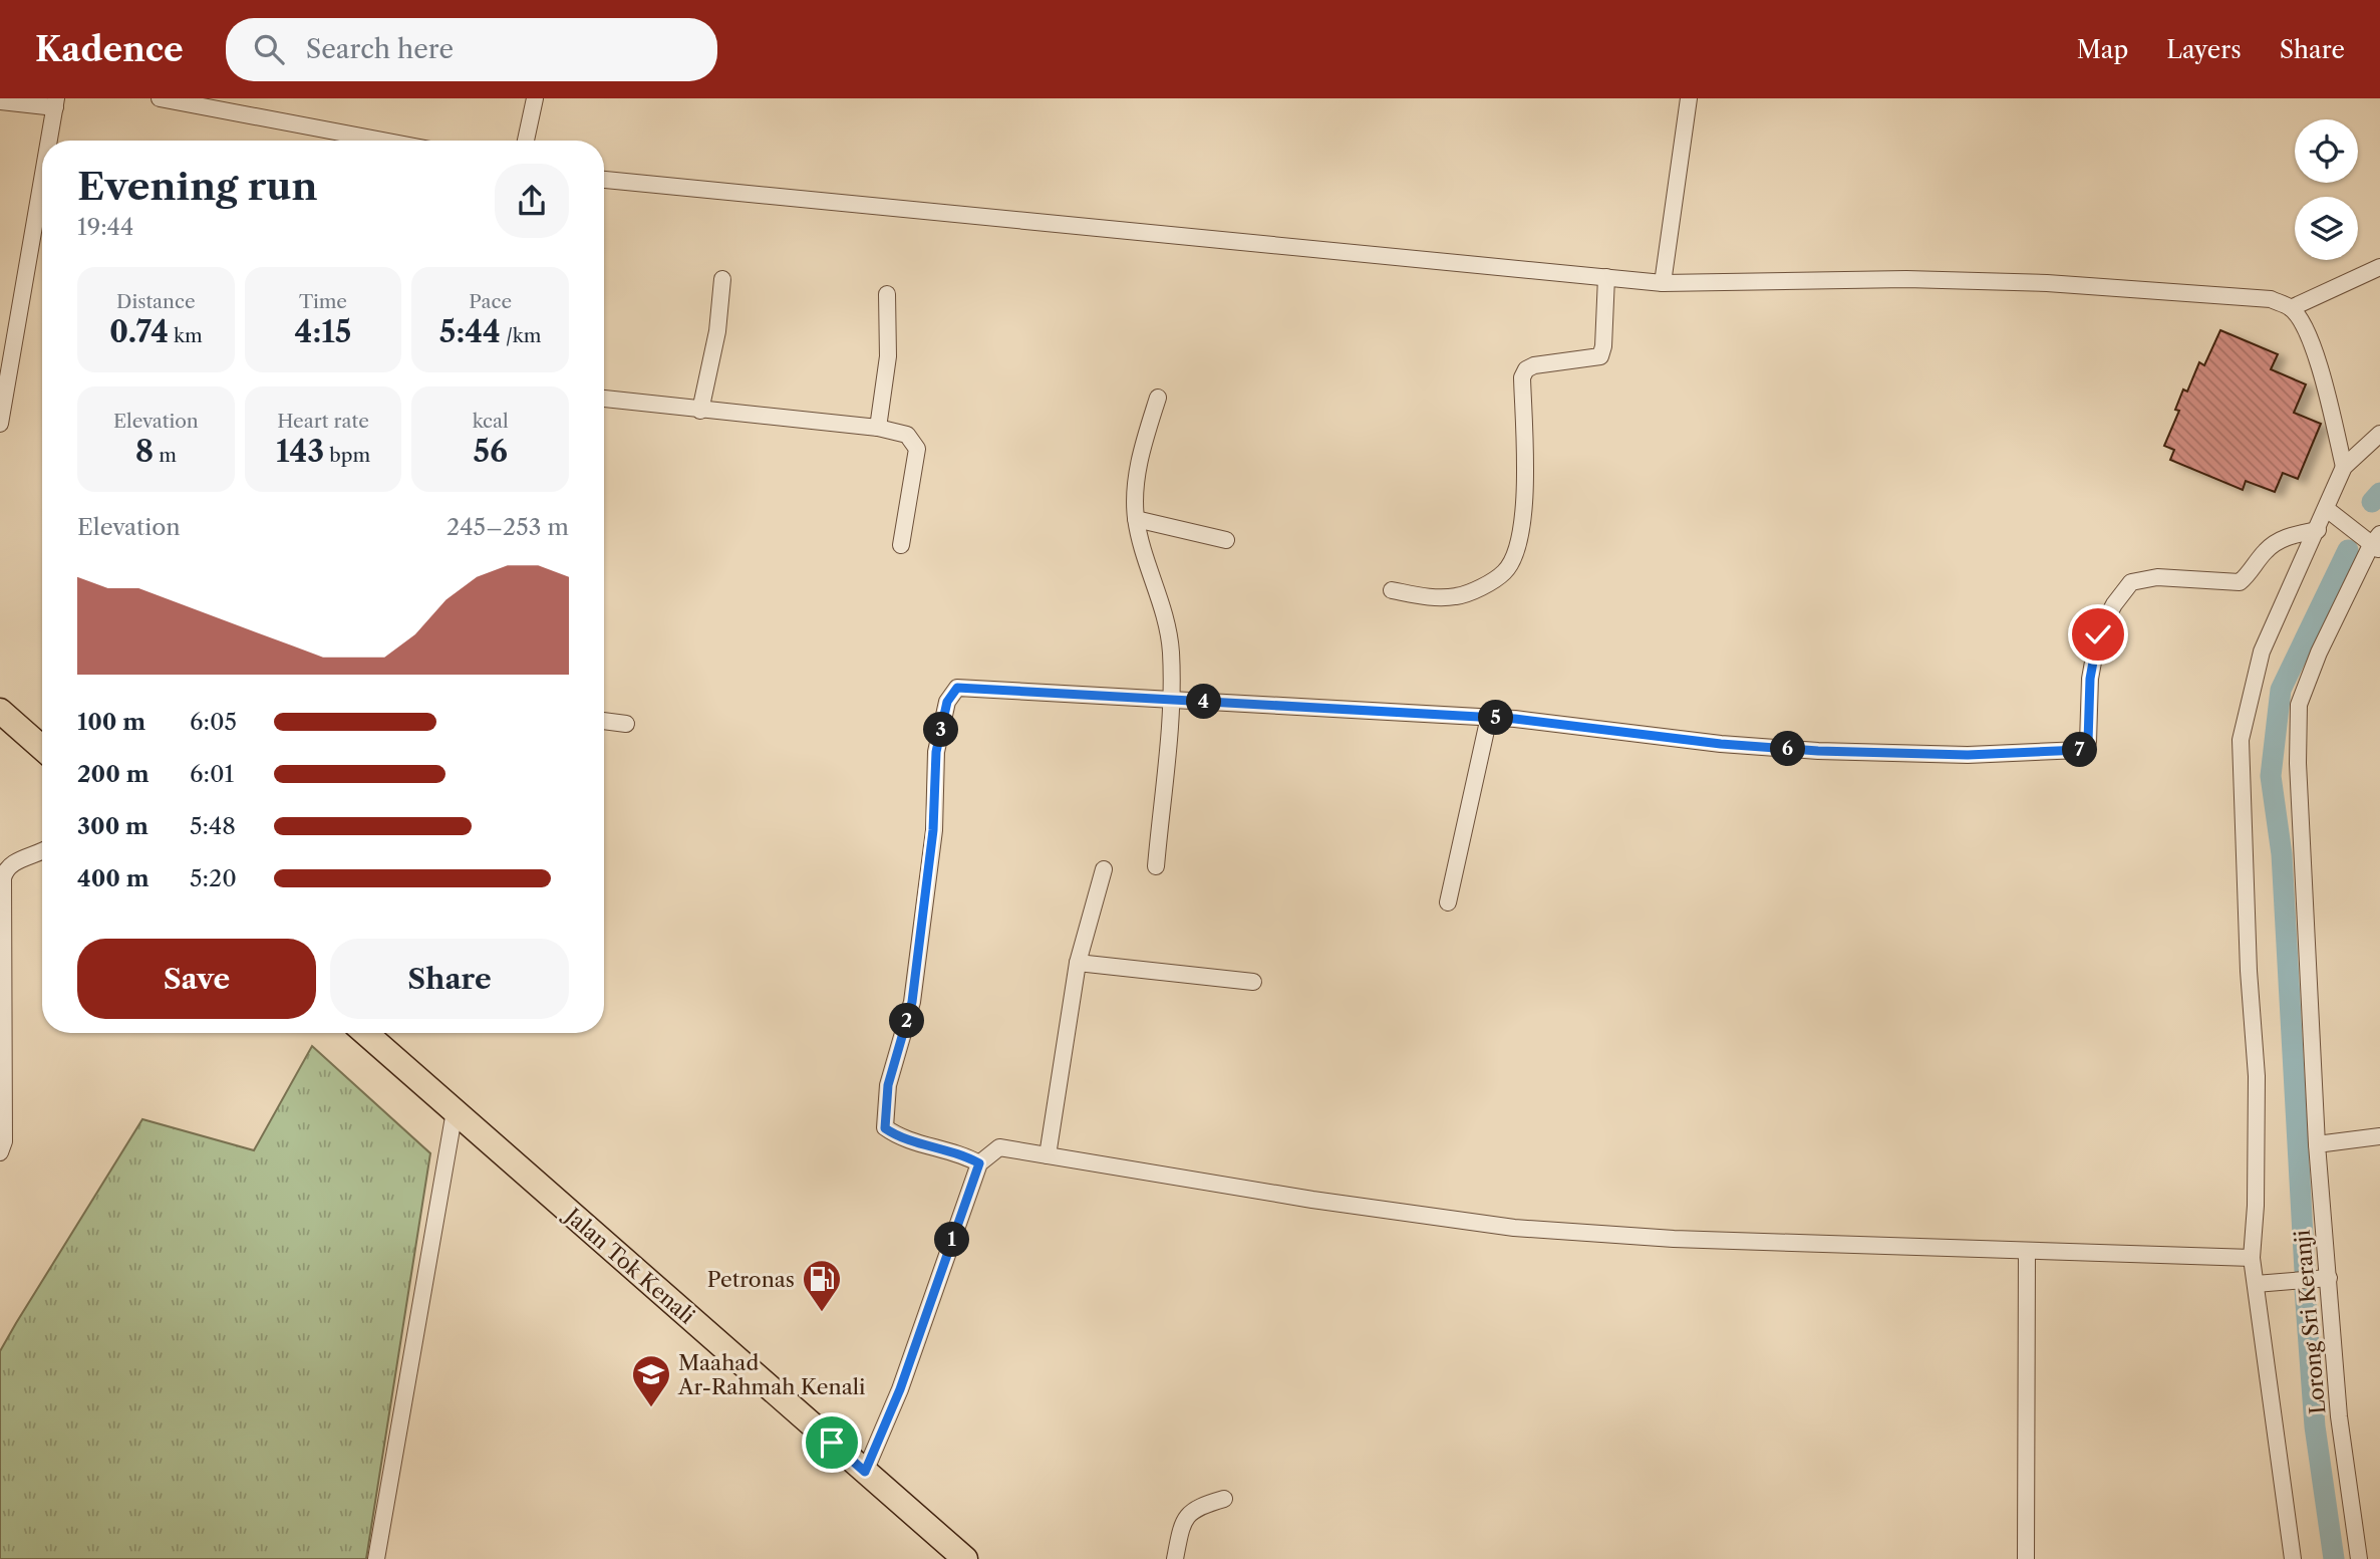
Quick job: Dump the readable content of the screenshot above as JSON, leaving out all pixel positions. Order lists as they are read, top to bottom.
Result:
{
  "streets": {
    "main road": ["Jalan Tok Kenali"],
    "street": ["Lorong Sri Keranji"]
  },
  "places": {
    "fuel station": ["Petronas"],
    "school or university": ["Maahad Ar-Rahmah Kenali"]
  },
  "page": {
    "header": "Kadence",
    "search": "Search here",
    "nav": ["Map", "Layers", "Share"],
    "heading": ["Evening run", "19:44"],
    "stats": [
      ["Distance", "0.74 km"],
      ["Time", "4:15"],
      ["Pace", "5:44 /km"],
      ["Elevation", "8 m"],
      ["Heart rate", "143 bpm"],
      ["kcal", "56"]
    ],
    "chart": ["Elevation", "245–253 m"],
    "pins": [
      "4",
      "5",
      "3",
      "6",
      "7",
      "2",
      "1"
    ],
    "list": [
      {
        "name": "100 m",
        "note": "6:05"
      },
      {
        "name": "200 m",
        "note": "6:01"
      },
      {
        "name": "300 m",
        "note": "5:48"
      },
      {
        "name": "400 m",
        "note": "5:20"
      }
    ],
    "buttons": ["Save", "Share"]
  }
}
